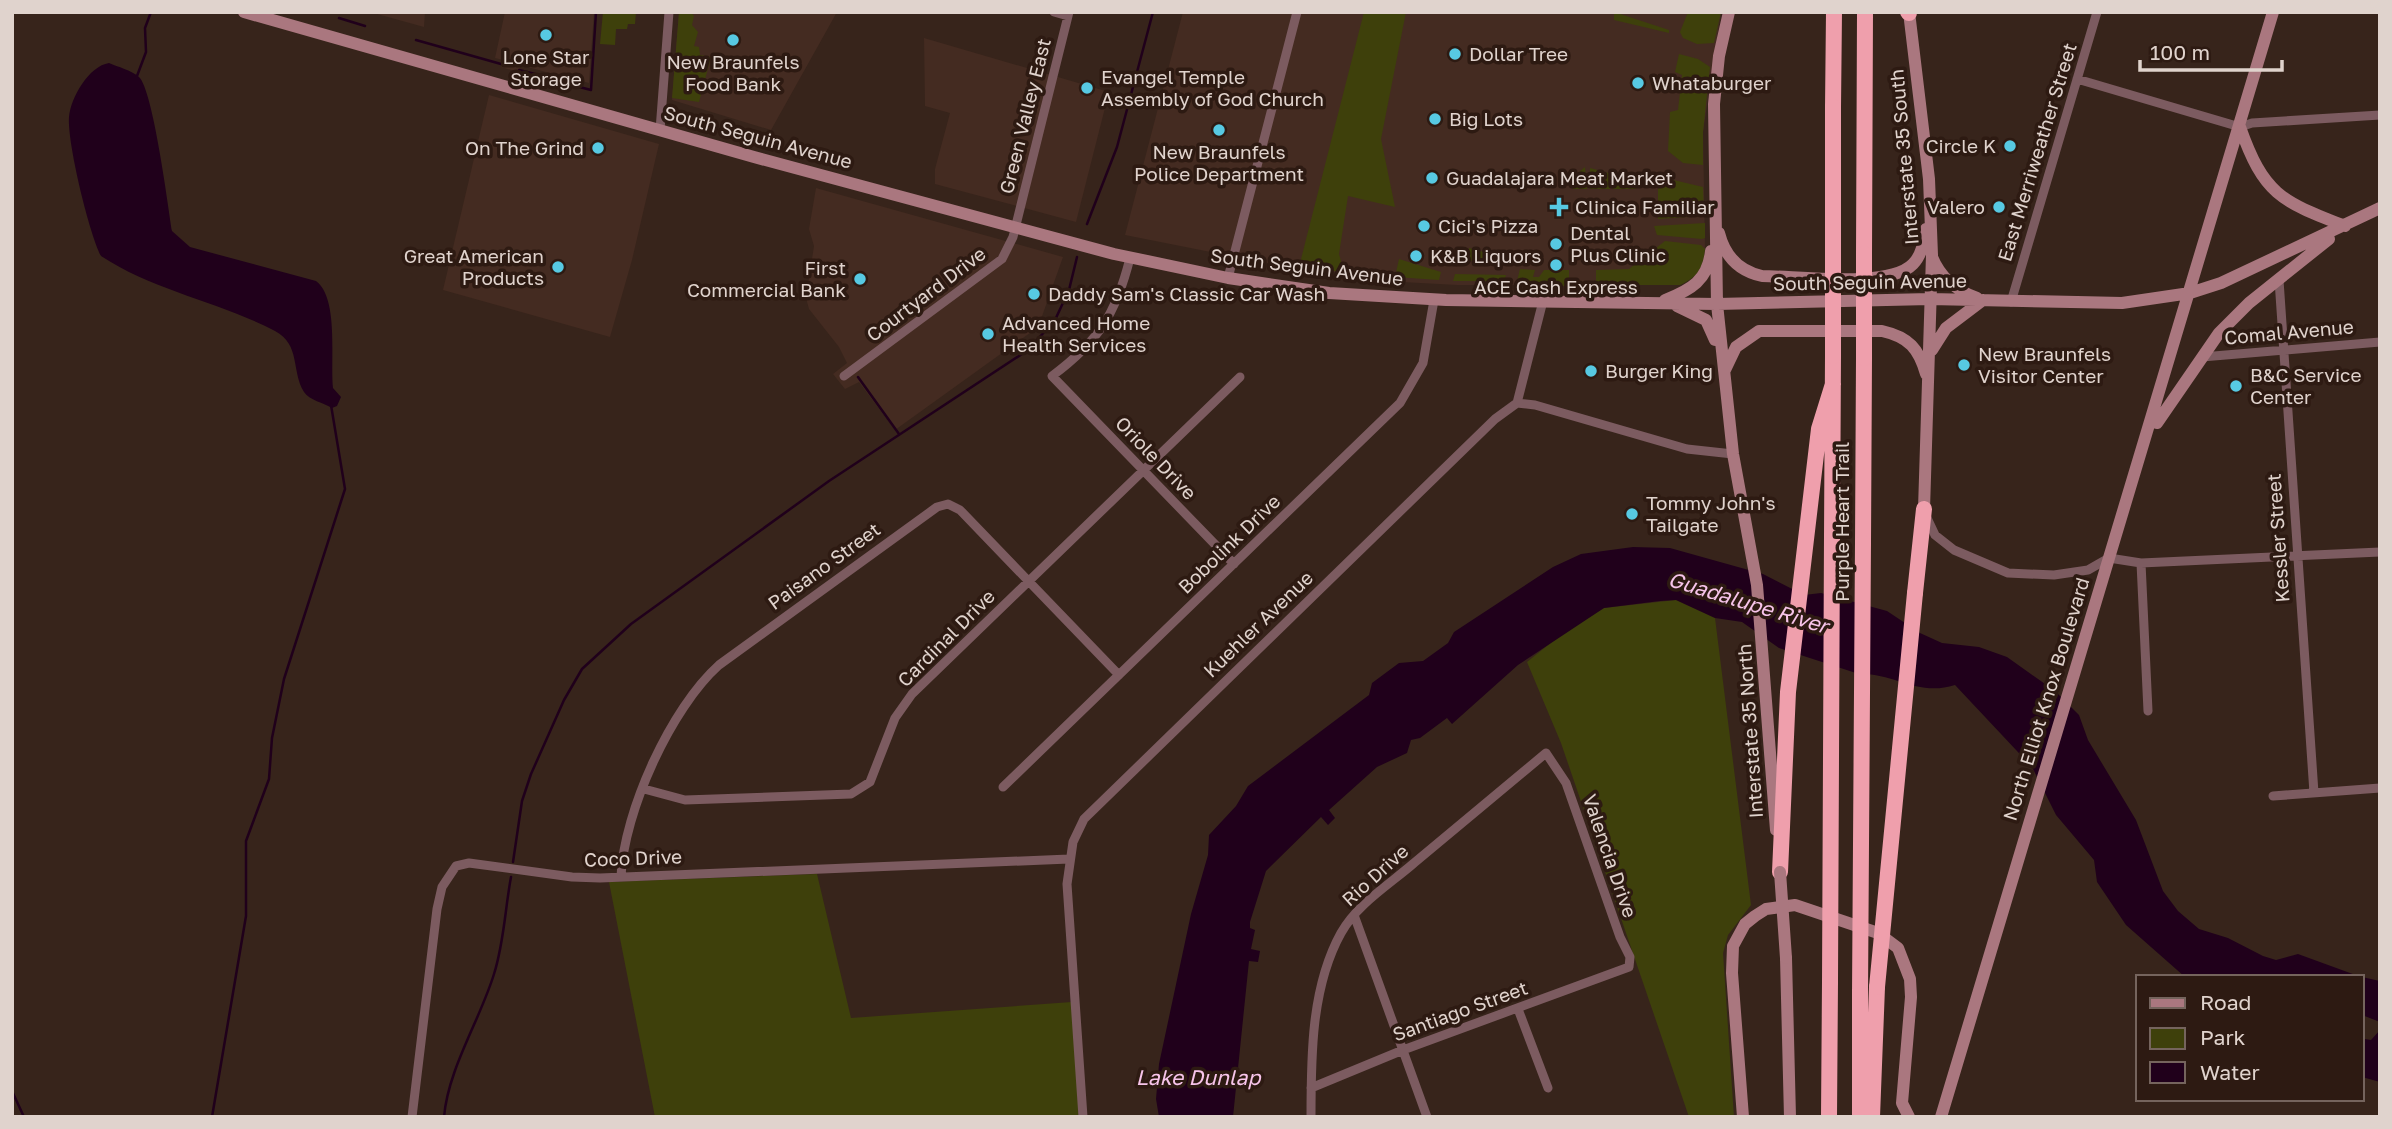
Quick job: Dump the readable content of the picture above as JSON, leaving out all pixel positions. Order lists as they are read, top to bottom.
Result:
{
  "streets": {
    "highway": ["Purple Heart Trail"],
    "main road": [
      "South Seguin Avenue",
      "Interstate 35 South",
      "North Elliot Knox Boulevard",
      "Interstate 35 North"
    ],
    "street": [
      "Green Valley East",
      "East Merriweather Street",
      "Courtyard Drive",
      "Comal Avenue",
      "Oriole Drive",
      "Kessler Street",
      "Bobolink Drive",
      "Paisano Street",
      "Kuehler Avenue",
      "Cardinal Drive",
      "Valencia Drive",
      "Coco Drive",
      "Rio Drive",
      "Santiago Street"
    ]
  },
  "crossings": [
    ["Green Valley East", "South Seguin Avenue"],
    ["Green Valley East", "Courtyard Drive"],
    ["South Seguin Avenue", "East Merriweather Street"],
    ["South Seguin Avenue", "Interstate 35 South"],
    ["South Seguin Avenue", "Courtyard Drive"],
    ["South Seguin Avenue", "Oriole Drive"],
    ["South Seguin Avenue", "Bobolink Drive"],
    ["South Seguin Avenue", "North Elliot Knox Boulevard"],
    ["South Seguin Avenue", "Interstate 35 North"],
    ["Comal Avenue", "Kessler Street"],
    ["Oriole Drive", "Bobolink Drive"],
    ["Oriole Drive", "Cardinal Drive"],
    ["Bobolink Drive", "Paisano Street"],
    ["Paisano Street", "Cardinal Drive"],
    ["Paisano Street", "Coco Drive"],
    ["Kuehler Avenue", "Coco Drive"],
    ["Valencia Drive", "Rio Drive"],
    ["Valencia Drive", "Santiago Street"],
    ["Rio Drive", "Santiago Street"]
  ],
  "water": ["Guadalupe River", "Lake Dunlap"],
  "places": {
    "other": [
      "Lone Star Storage",
      "New Braunfels Food Bank",
      "Dollar Tree",
      "Whataburger",
      "Evangel Temple Assembly of God Church",
      "Big Lots",
      "New Braunfels Police Department",
      "Circle K",
      "On The Grind",
      "Guadalajara Meat Market",
      "Valero",
      "Cici's Pizza",
      "Dental Plus Clinic",
      "K&B Liquors",
      "ACE Cash Express",
      "Great American Products",
      "First Commercial Bank",
      "Daddy Sam's Classic Car Wash",
      "Advanced Home Health Services",
      "New Braunfels Visitor Center",
      "Burger King",
      "B&C Service Center",
      "Tommy John's Tailgate"
    ],
    "health": ["Clinica Familiar"]
  },
  "legend": ["Road", "Park", "Water"],
  "scale_bar": "100 m"
}
